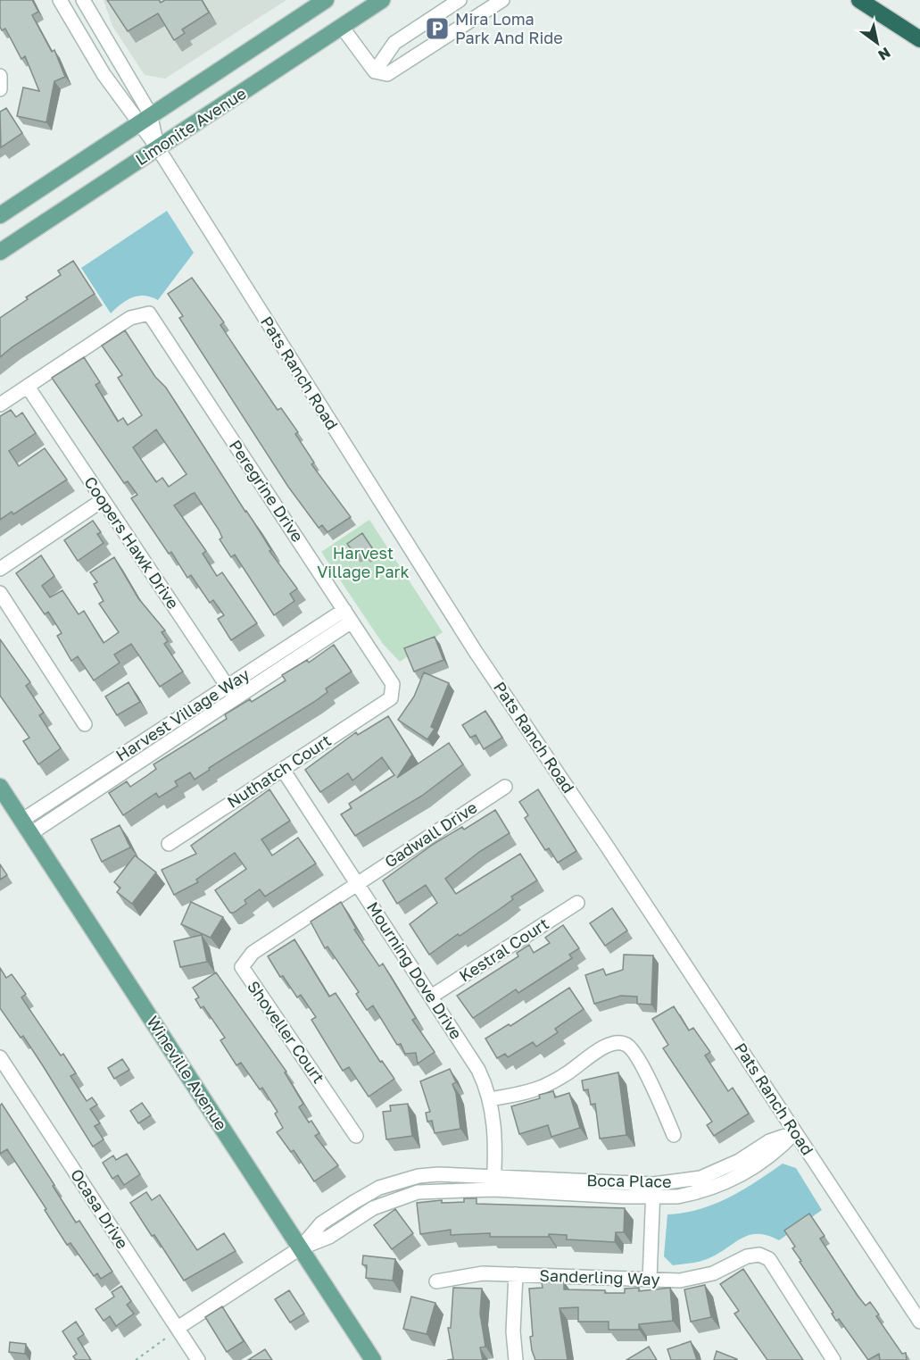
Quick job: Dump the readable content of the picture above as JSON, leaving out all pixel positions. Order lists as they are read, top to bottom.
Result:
{
  "streets": {
    "main road": ["Limonite Avenue", "Wineville Avenue"],
    "street": [
      "Pats Ranch Road",
      "Peregrine Drive",
      "Coopers Hawk Drive",
      "Harvest Village Way",
      "Nuthatch Court",
      "Gadwall Drive",
      "Kestral Court",
      "Mourning Dove Drive",
      "Shoveller Court",
      "Boca Place",
      "Ocasa Drive",
      "Sanderling Way"
    ]
  },
  "crossings": [
    ["Limonite Avenue", "Pats Ranch Road"],
    ["Pats Ranch Road", "Boca Place"],
    ["Peregrine Drive", "Coopers Hawk Drive"],
    ["Peregrine Drive", "Harvest Village Way"],
    ["Peregrine Drive", "Nuthatch Court"],
    ["Coopers Hawk Drive", "Harvest Village Way"],
    ["Harvest Village Way", "Wineville Avenue"],
    ["Nuthatch Court", "Mourning Dove Drive"],
    ["Gadwall Drive", "Mourning Dove Drive"],
    ["Gadwall Drive", "Shoveller Court"],
    ["Kestral Court", "Mourning Dove Drive"],
    ["Mourning Dove Drive", "Shoveller Court"],
    ["Mourning Dove Drive", "Boca Place"],
    ["Wineville Avenue", "Boca Place"],
    ["Boca Place", "Ocasa Drive"]
  ],
  "parks": ["Harvest Village Park"],
  "places": {
    "parking": ["Mira Loma Park And Ride"]
  },
  "north": "bottom right"
}
